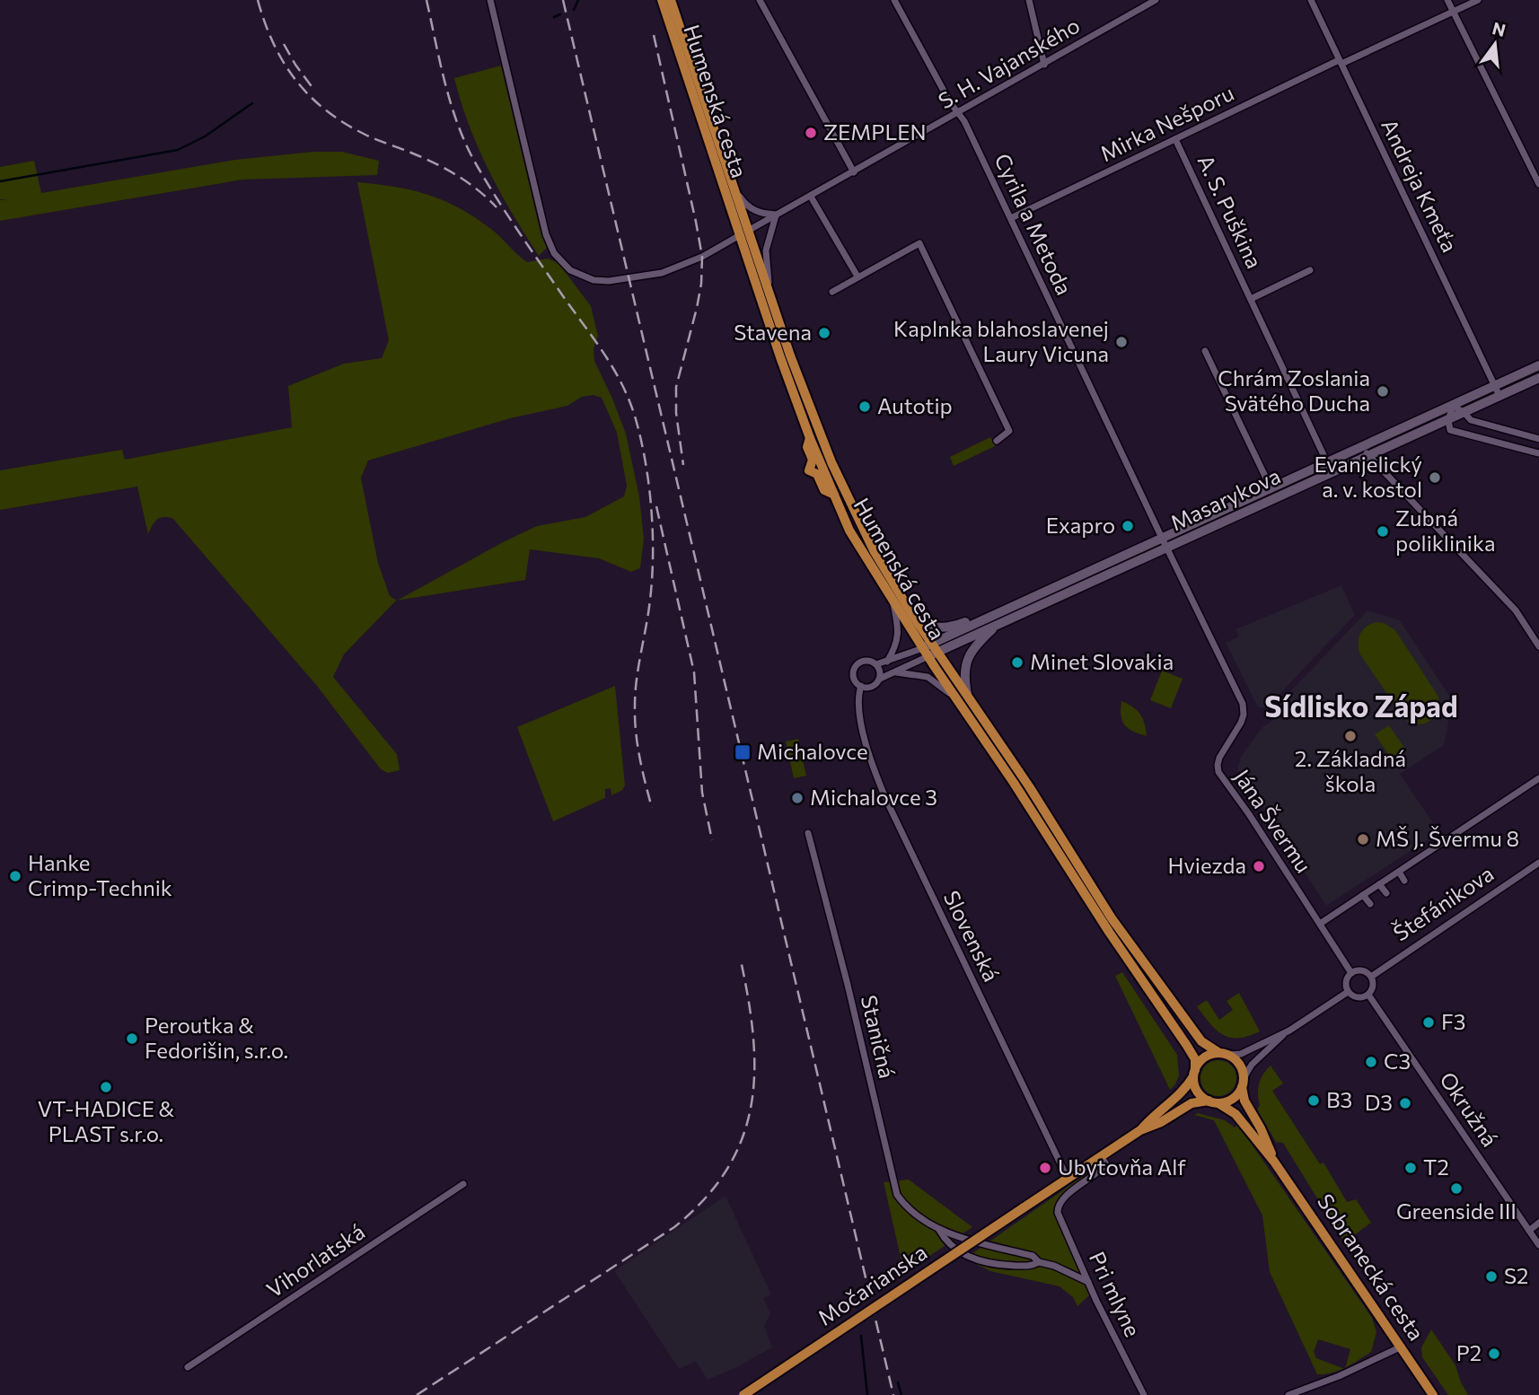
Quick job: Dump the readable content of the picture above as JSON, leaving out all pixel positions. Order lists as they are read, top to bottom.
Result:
{
  "streets": {
    "main road": [
      "Humenská cesta",
      "Masarykova",
      "Sobranecká cesta",
      "Močarianska"
    ],
    "street": [
      "S. H. Vajanského",
      "Mirka Nešporu",
      "Andreja Kmeťa",
      "A. S. Puškina",
      "Cyrila a Metoda",
      "Jána Švermu",
      "Štefánikova",
      "Slovenská",
      "Staničná",
      "Okružná",
      "Vihorlatská",
      "Pri mlyne"
    ]
  },
  "crossings": [
    ["S. H. Vajanského", "Humenská cesta"],
    ["S. H. Vajanského", "Cyrila a Metoda"],
    ["Humenská cesta", "Masarykova"],
    ["Humenská cesta", "Sobranecká cesta"],
    ["Mirka Nešporu", "Andreja Kmeťa"],
    ["Mirka Nešporu", "A. S. Puškina"],
    ["Mirka Nešporu", "Cyrila a Metoda"],
    ["Andreja Kmeťa", "Masarykova"],
    ["A. S. Puškina", "Masarykova"],
    ["Cyrila a Metoda", "Masarykova"],
    ["Cyrila a Metoda", "Jána Švermu"],
    ["Masarykova", "Jána Švermu"],
    ["Jána Švermu", "Štefánikova"],
    ["Jána Švermu", "Okružná"],
    ["Štefánikova", "Okružná"],
    ["Slovenská", "Močarianska"],
    ["Staničná", "Pri mlyne"]
  ],
  "districts": ["Sídlisko Západ"],
  "places": {
    "other": [
      "ZEMPLEN",
      "Stavena",
      "Kaplnka blahoslavenej Laury Vicuna",
      "Chrám Zoslania Svätého Ducha",
      "Autotip",
      "Evanjelický a. v. kostol",
      "Exapro",
      "Zubná poliklinika",
      "Minet Slovakia",
      "2. Základná škola",
      "Michalovce 3",
      "MŠ J. Švermu 8",
      "Hviezda",
      "Hanke Crimp-Technik",
      "F3",
      "Peroutka & Fedorišin, s.r.o.",
      "C3",
      "VT-HADICE & PLAST s.r.o.",
      "B3",
      "D3",
      "Ubytovňa Alf",
      "T2",
      "Greenside III",
      "S2",
      "P2"
    ],
    "transit": ["Michalovce"]
  },
  "north": "top"
}
